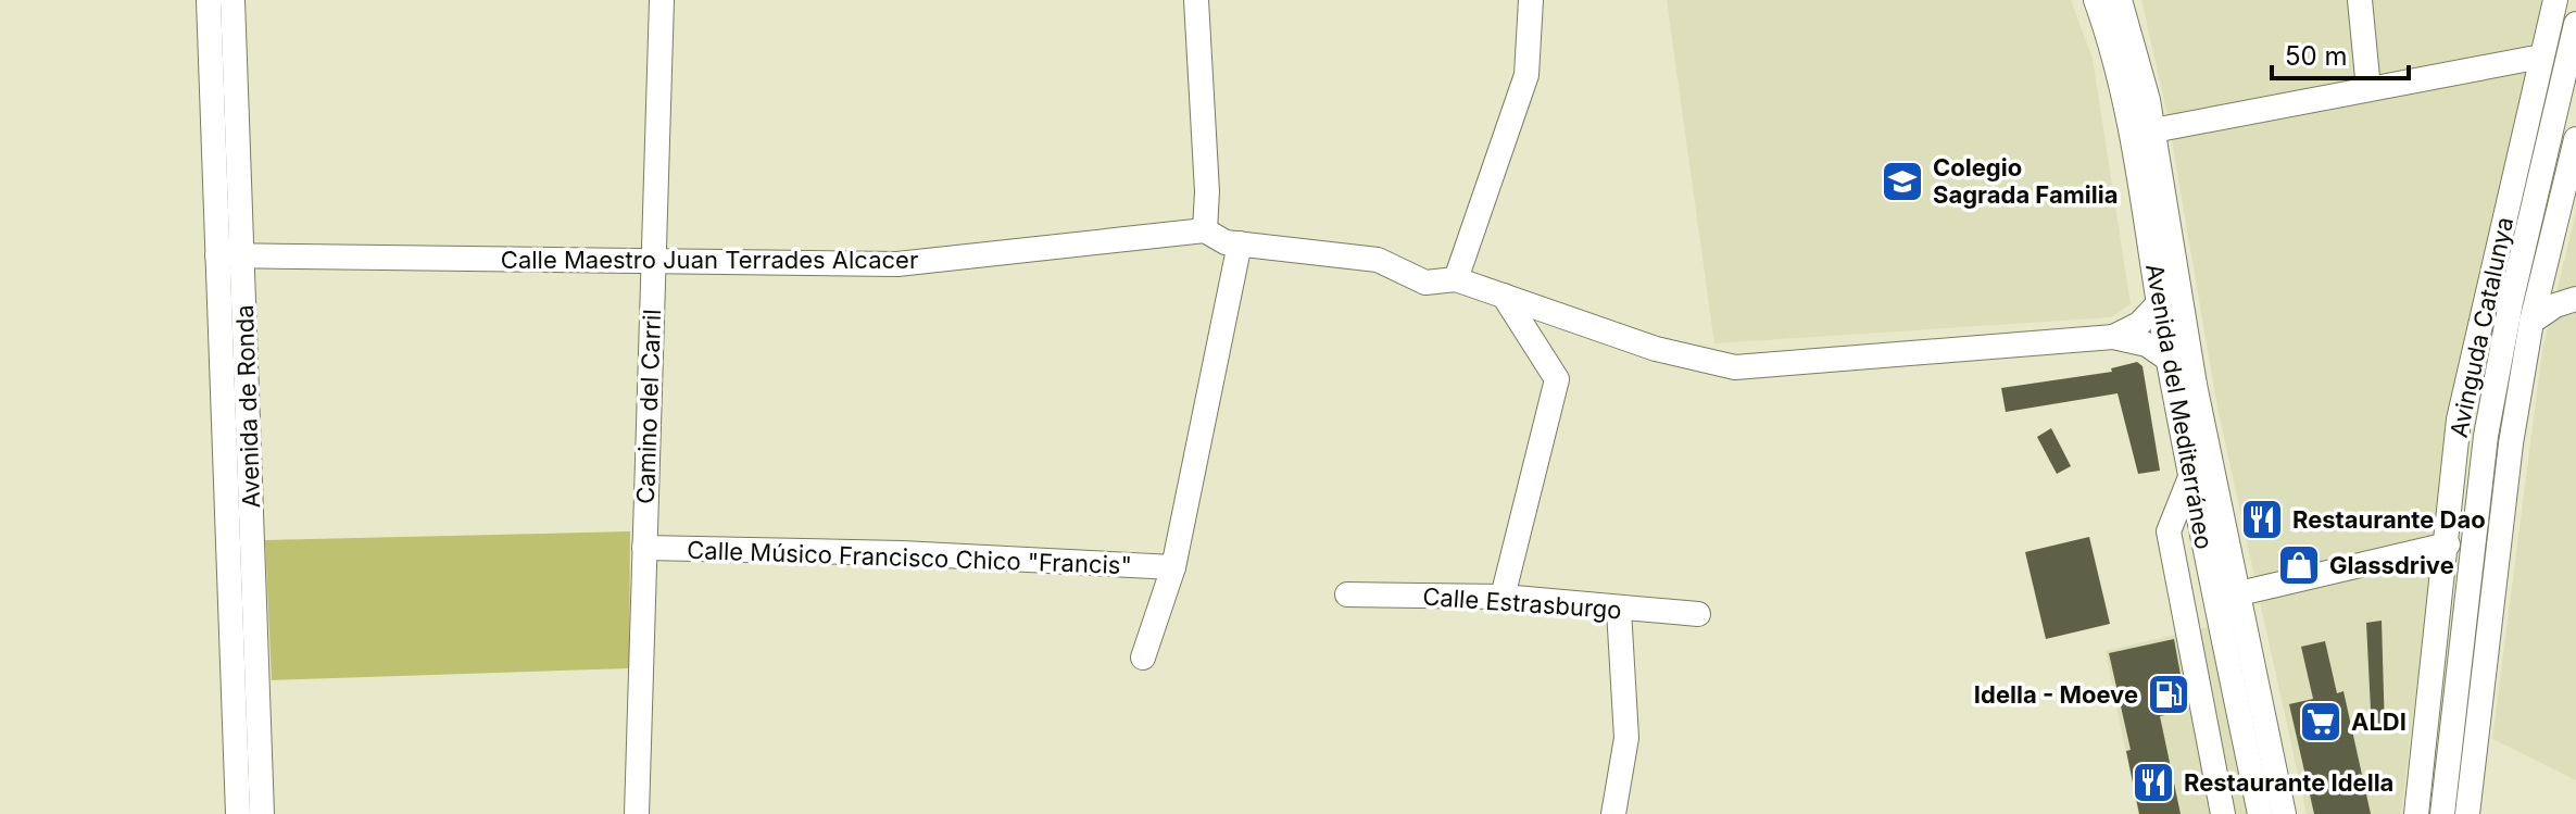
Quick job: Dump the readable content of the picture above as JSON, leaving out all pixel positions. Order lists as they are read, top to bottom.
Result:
{
  "streets": {
    "street": [
      "Calle Maestro Juan Terrades Alcacer",
      "Avinguda Catalunya",
      "Avenida de Ronda",
      "Camino del Carril",
      "Avenida del Mediterráneo",
      "Calle Músico Francisco Chico \"Francis\"",
      "Calle Estrasburgo"
    ]
  },
  "crossings": [
    ["Calle Maestro Juan Terrades Alcacer", "Avenida de Ronda"],
    ["Calle Maestro Juan Terrades Alcacer", "Camino del Carril"],
    ["Calle Maestro Juan Terrades Alcacer", "Avenida del Mediterráneo"],
    ["Camino del Carril", "Calle Músico Francisco Chico \"Francis\""]
  ],
  "places": {
    "school or university": ["Colegio Sagrada Familia"],
    "restaurant": ["Restaurante Dao", "Restaurante Idella"],
    "shop": ["Glassdrive"],
    "fuel station": ["Idella - Moeve"],
    "supermarket": ["ALDI"]
  },
  "scale_bar": "50 m"
}
